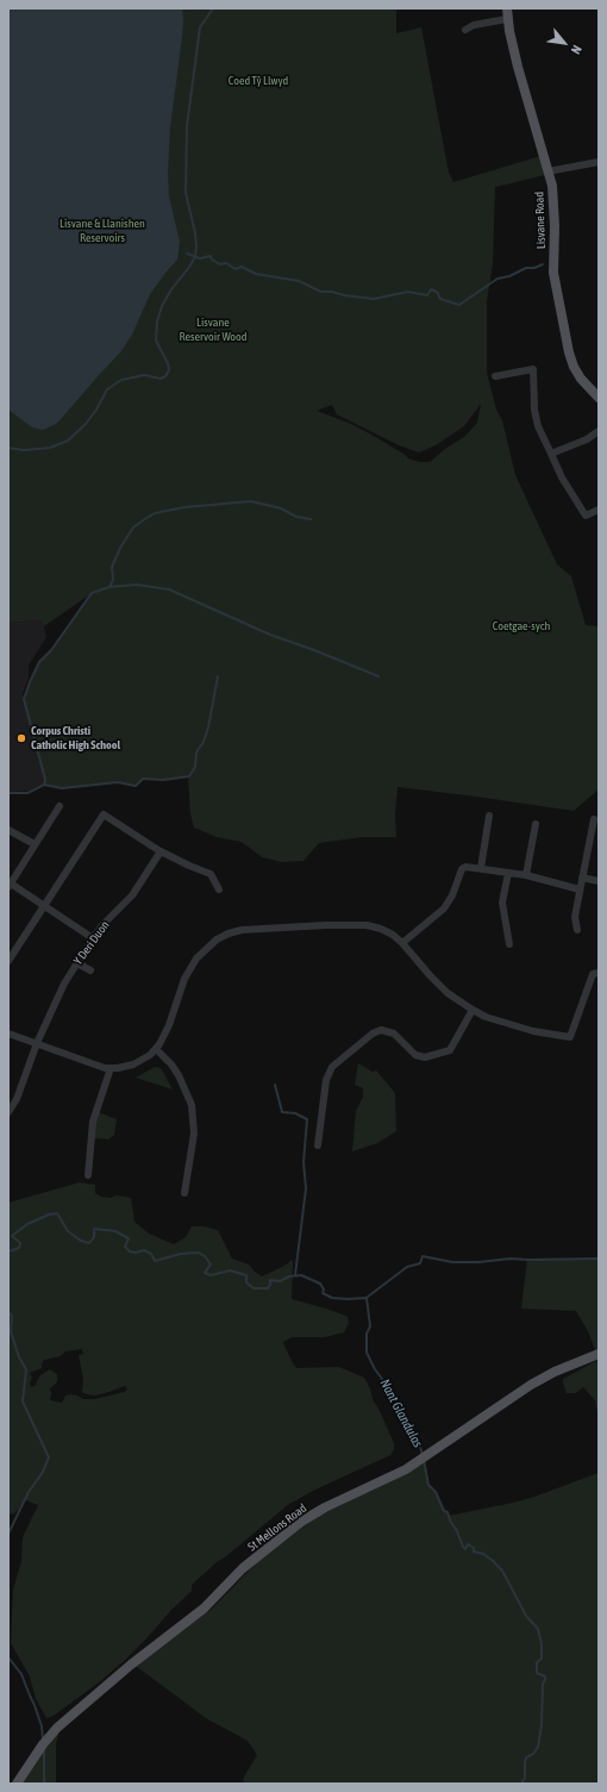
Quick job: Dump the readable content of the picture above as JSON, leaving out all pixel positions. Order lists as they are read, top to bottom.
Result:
{
  "streets": {
    "main road": ["Lisvane Road", "St Mellons Road"],
    "street": ["Y Deri Duon"]
  },
  "water": ["Nant Glandulas"],
  "parks": [
    "Coed Tŷ Llwyd",
    "Lisvane & Llanishen Reservoirs",
    "Lisvane Reservoir Wood",
    "Coetgae-sych"
  ],
  "places": ["Corpus Christi Catholic High School"],
  "north": "bottom right"
}
